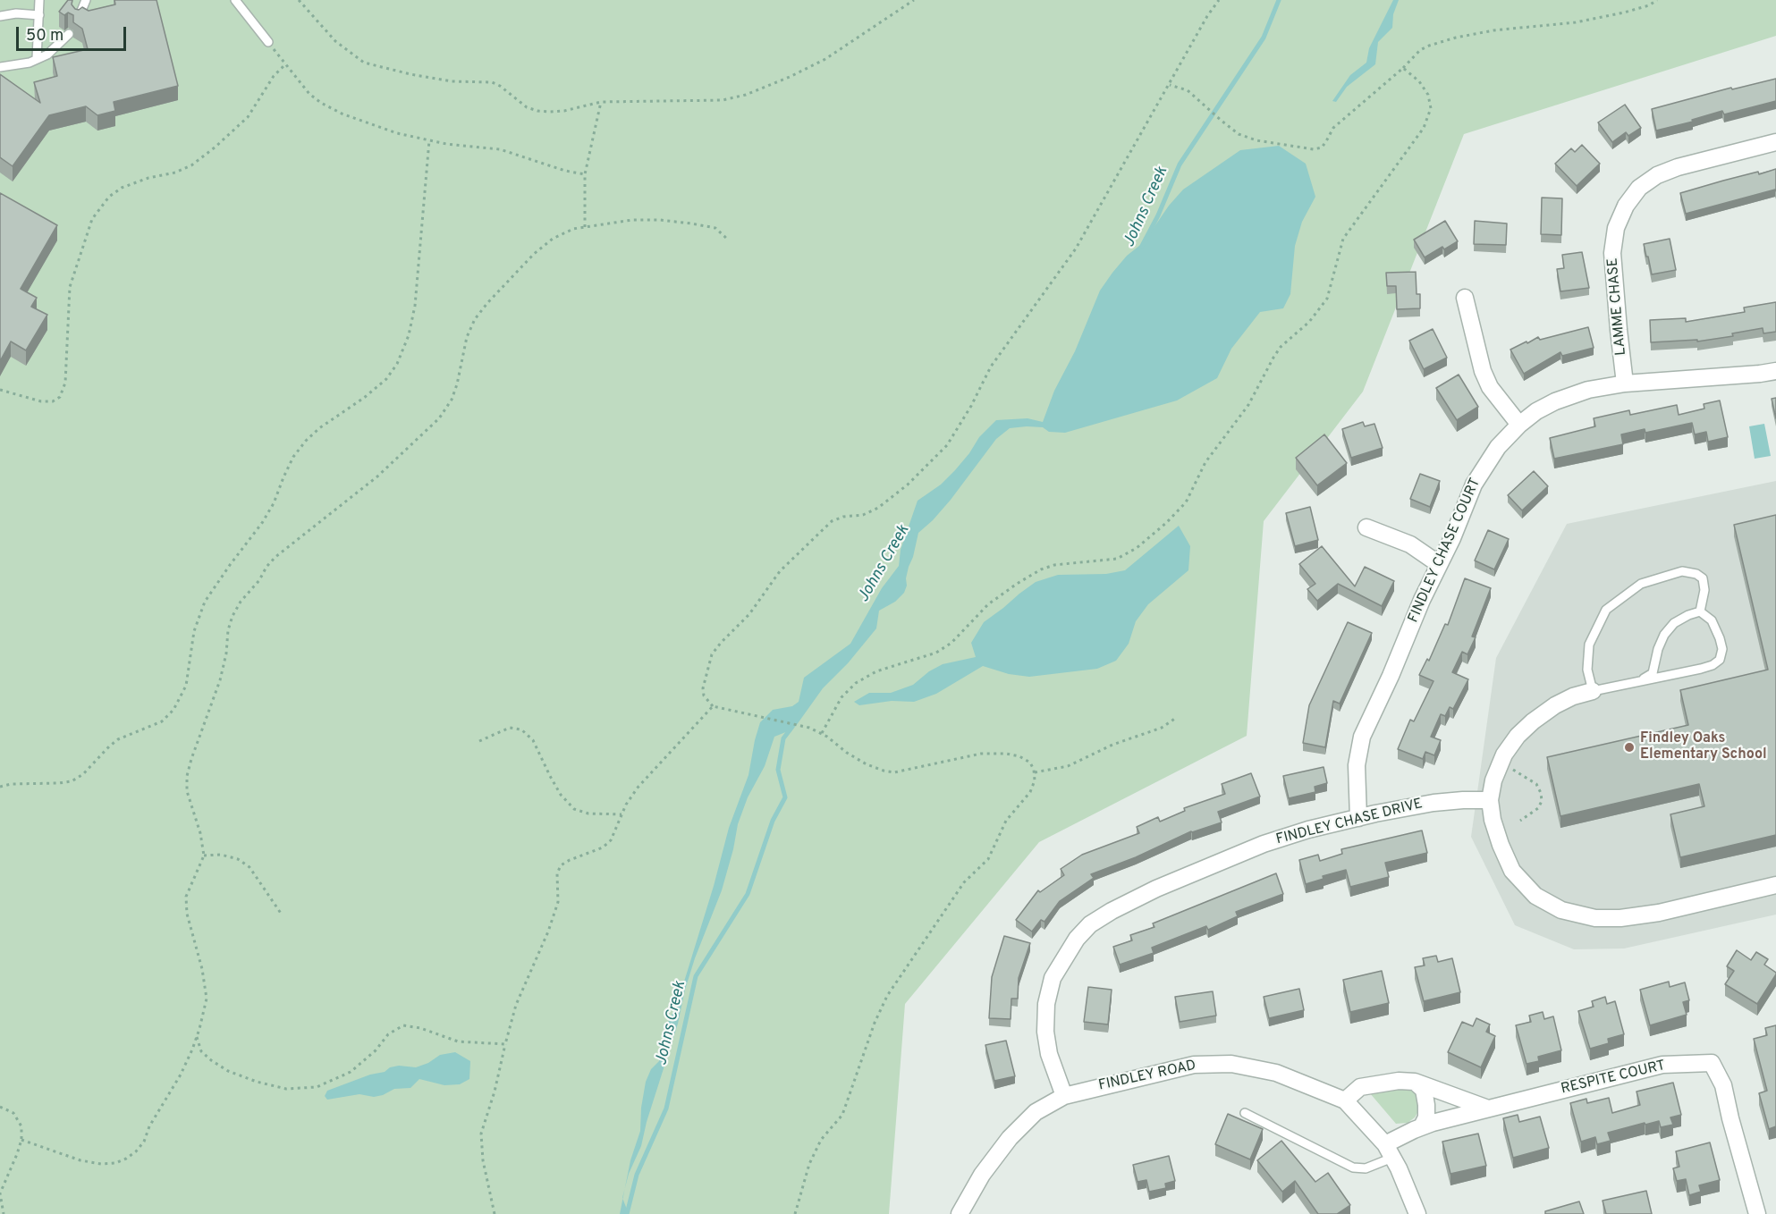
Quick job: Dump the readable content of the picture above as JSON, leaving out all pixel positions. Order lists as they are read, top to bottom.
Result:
{
  "streets": {
    "street": [
      "LAMME CHASE",
      "FINDLEY CHASE COURT",
      "FINDLEY CHASE DRIVE",
      "FINDLEY ROAD",
      "RESPITE COURT"
    ]
  },
  "crossings": [
    ["LAMME CHASE", "FINDLEY CHASE COURT"],
    ["FINDLEY CHASE COURT", "FINDLEY CHASE DRIVE"],
    ["FINDLEY CHASE DRIVE", "FINDLEY ROAD"],
    ["FINDLEY ROAD", "RESPITE COURT"]
  ],
  "water": ["Johns Creek"],
  "places": ["Findley Oaks Elementary School"],
  "scale_bar": "50 m"
}
